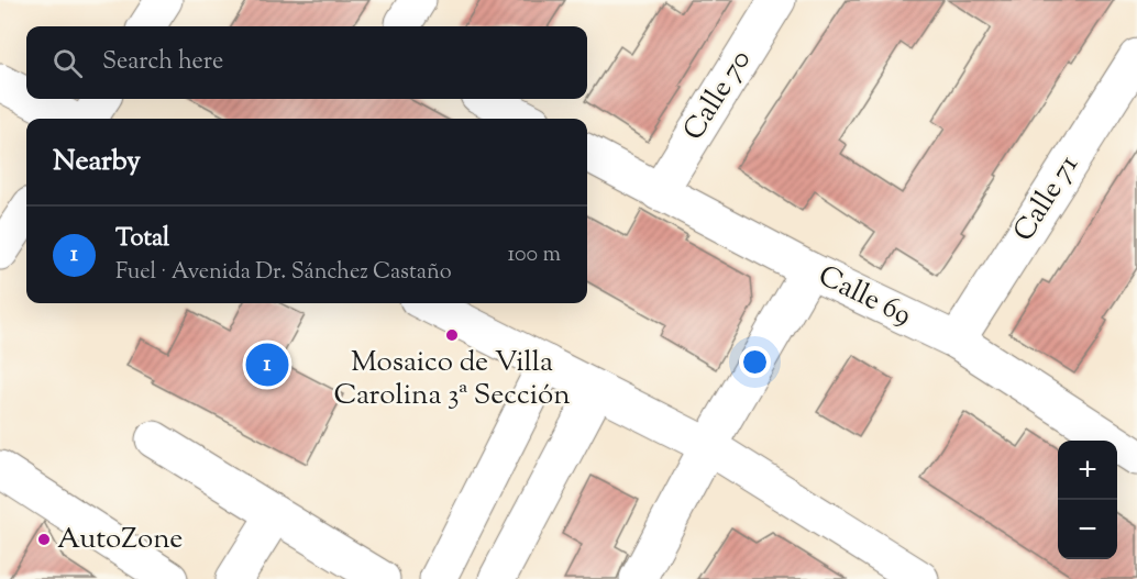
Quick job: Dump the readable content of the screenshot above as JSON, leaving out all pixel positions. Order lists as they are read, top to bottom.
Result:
{
  "streets": {
    "street": ["Calle 70", "Calle 71", "Calle 69"]
  },
  "crossings": [
    ["Calle 70", "Calle 69"],
    ["Calle 71", "Calle 69"]
  ],
  "places": ["Mosaico de Villa Carolina 3ª Sección", "AutoZone"],
  "page": {
    "search": "Search here",
    "heading": "Nearby",
    "list": [
      {
        "mark": "1",
        "name": "Total",
        "note": "Fuel · Avenida Dr. Sánchez Castaño",
        "value": "100 m"
      }
    ],
    "pins": "1",
    "map_buttons": ["+", "−"]
  }
}
